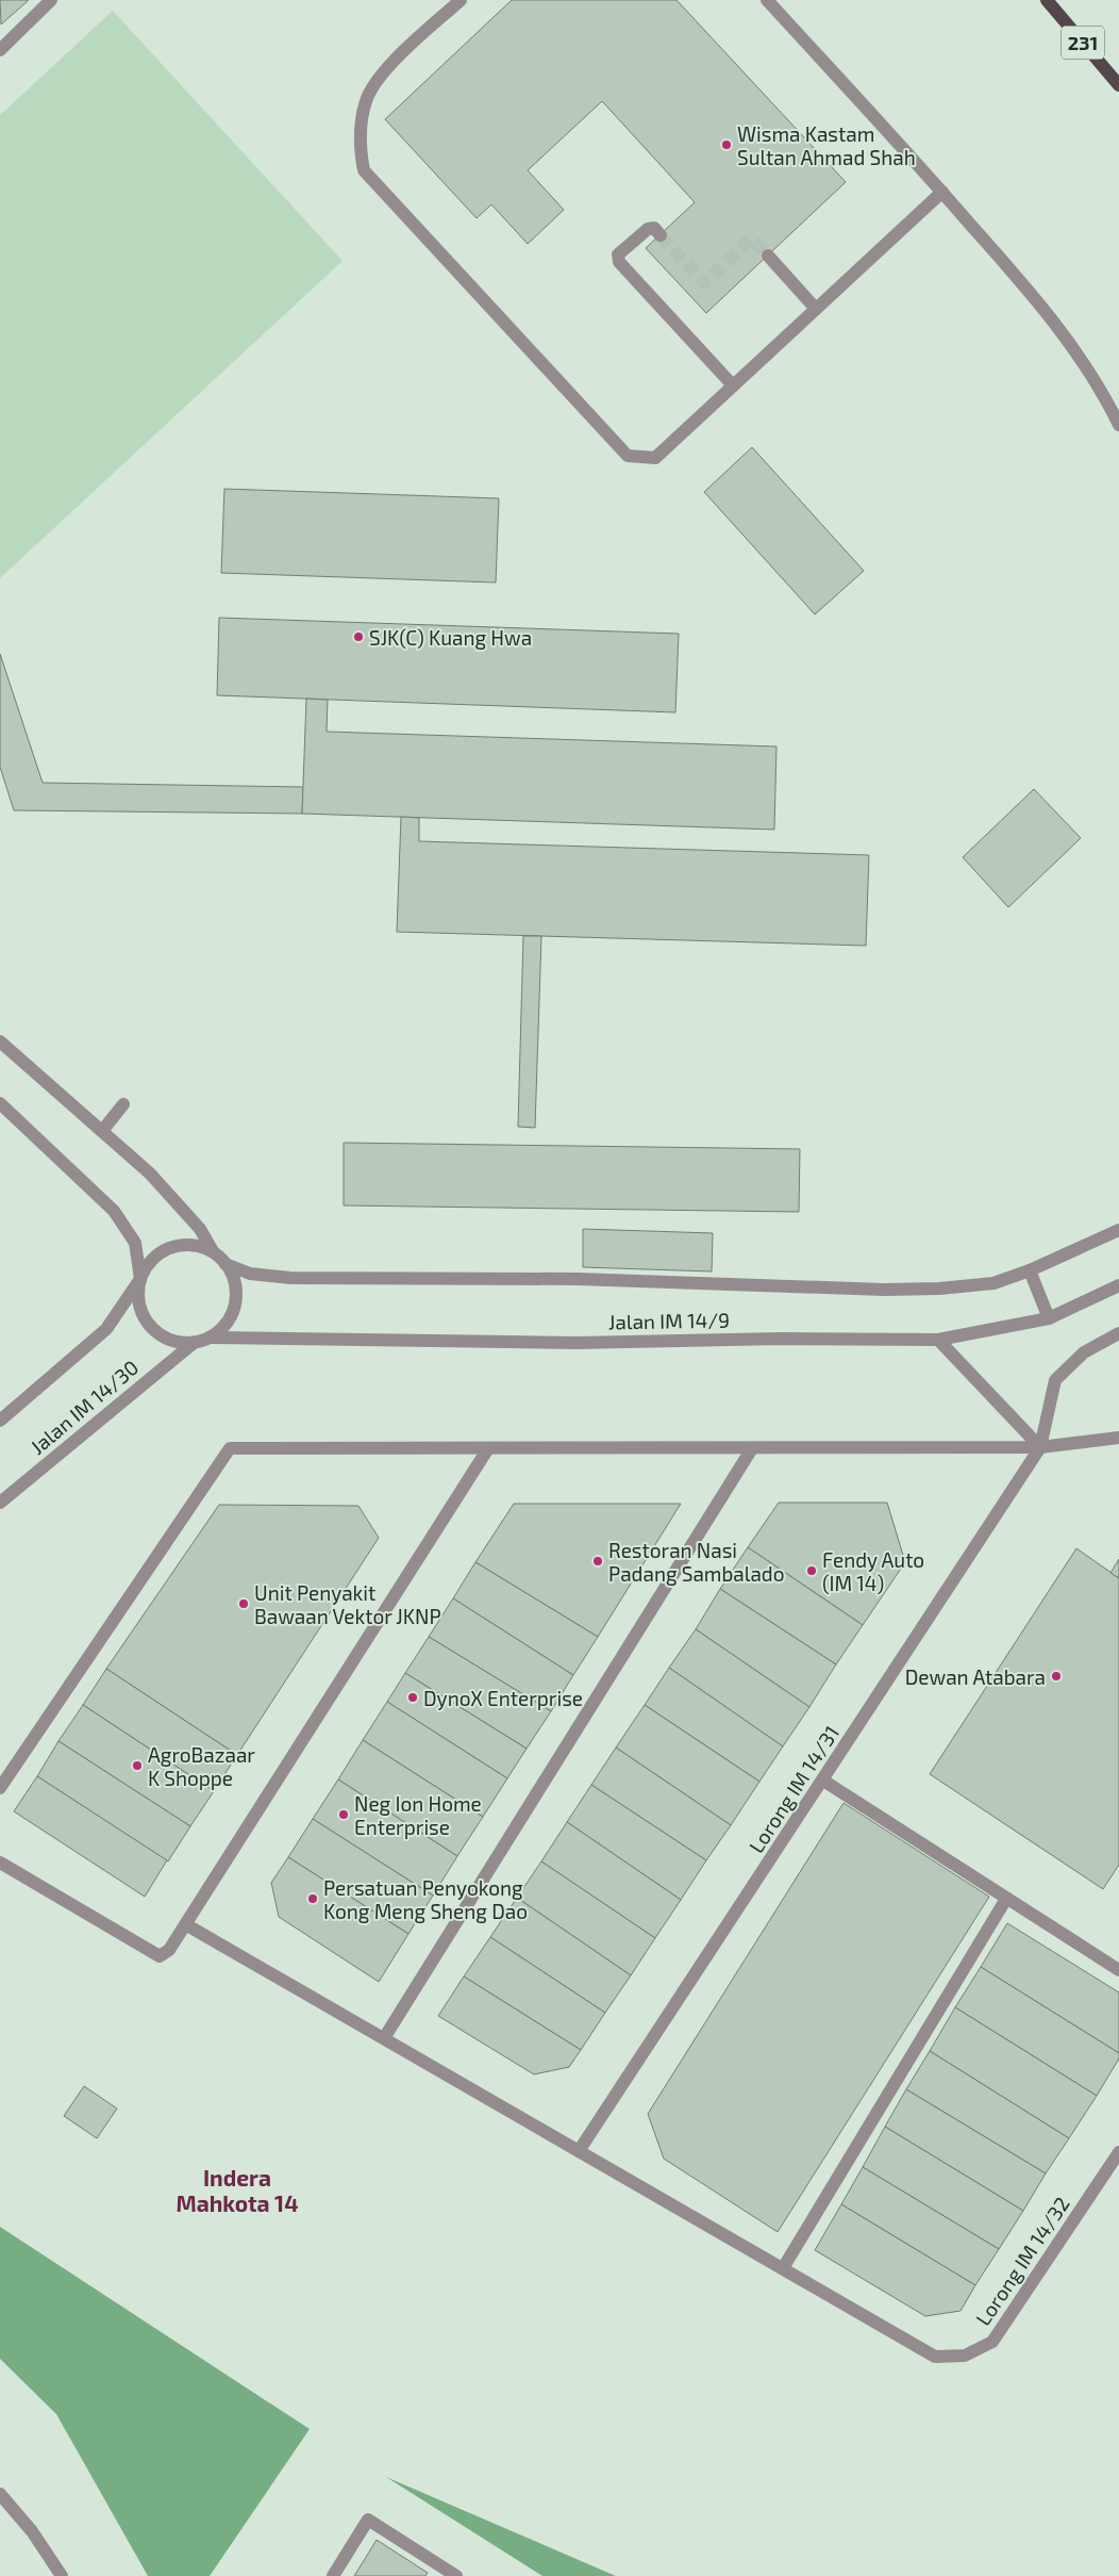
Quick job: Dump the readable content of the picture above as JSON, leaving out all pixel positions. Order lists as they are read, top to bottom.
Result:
{
  "streets": {
    "main road": ["231"],
    "street": [
      "Jalan IM 14/9",
      "Jalan IM 14/30",
      "Lorong IM 14/31",
      "Lorong IM 14/32"
    ]
  },
  "crossings": [
    ["Jalan IM 14/9", "Jalan IM 14/30"]
  ],
  "districts": ["Indera Mahkota 14"],
  "places": [
    "Wisma Kastam Sultan Ahmad Shah",
    "SJK(C) Kuang Hwa",
    "Restoran Nasi Padang Sambalado",
    "Fendy Auto (IM 14)",
    "Unit Penyakit Bawaan Vektor JKNP",
    "Dewan Atabara",
    "DynoX Enterprise",
    "AgroBazaar K Shoppe",
    "Neg Ion Home Enterprise",
    "Persatuan Penyokong Kong Meng Sheng Dao"
  ]
}
